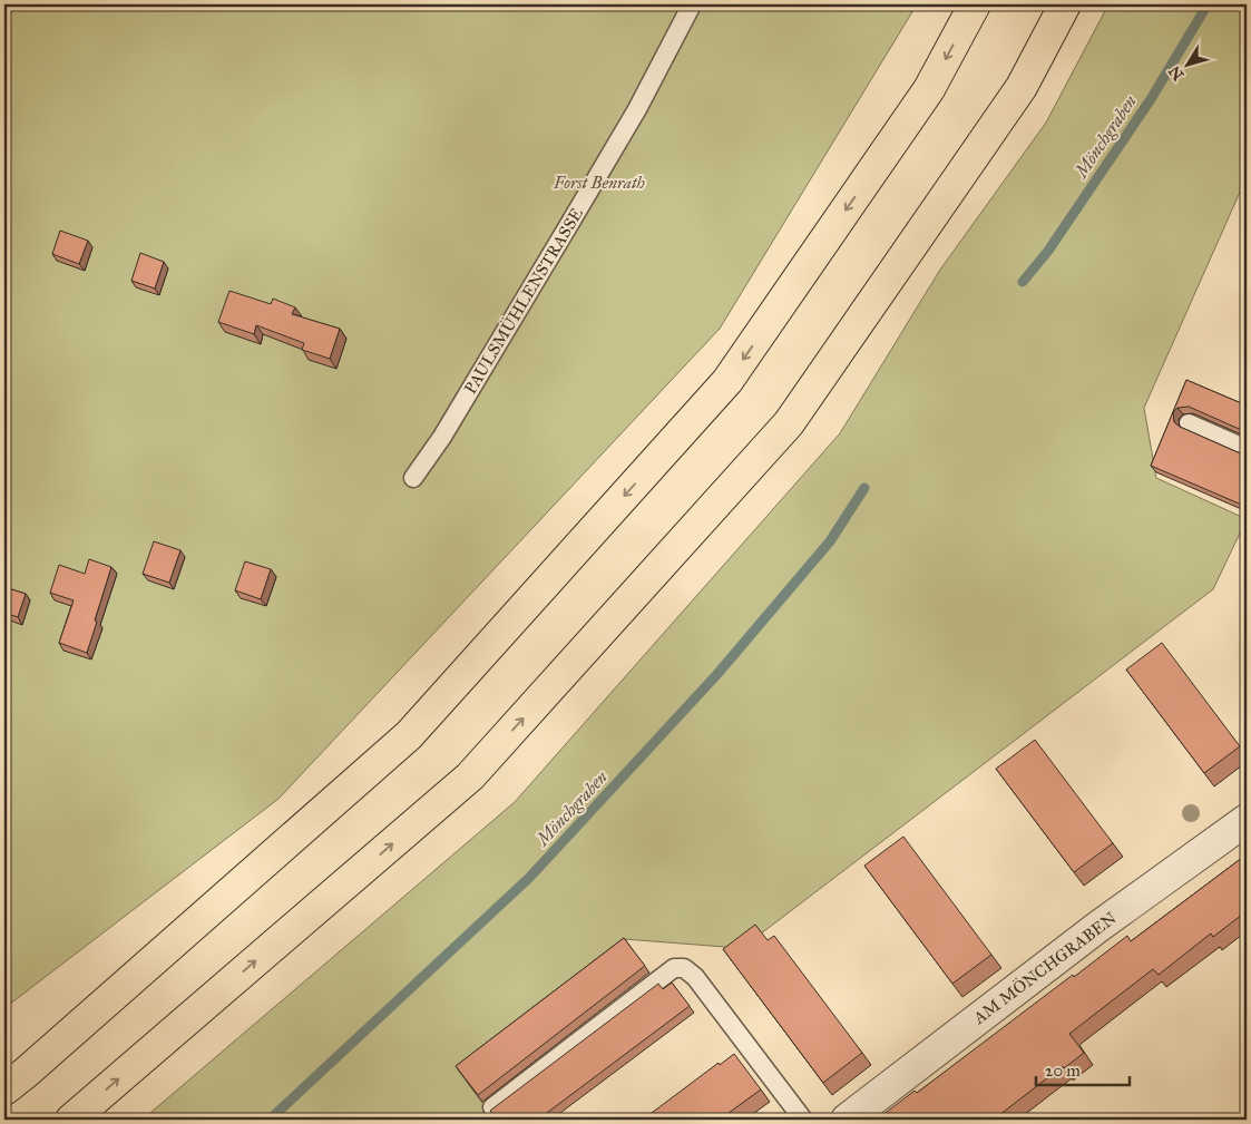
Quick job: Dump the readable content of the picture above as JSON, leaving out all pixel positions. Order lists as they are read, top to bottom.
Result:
{
  "streets": {
    "street": ["AM MÖNCHGRABEN"],
    "lane": ["PAULSMÜHLENSTRASSE"]
  },
  "water": ["Mönchgraben"],
  "parks": ["Forst Benrath"],
  "scale_bar": "20 m",
  "north": "bottom left"
}
